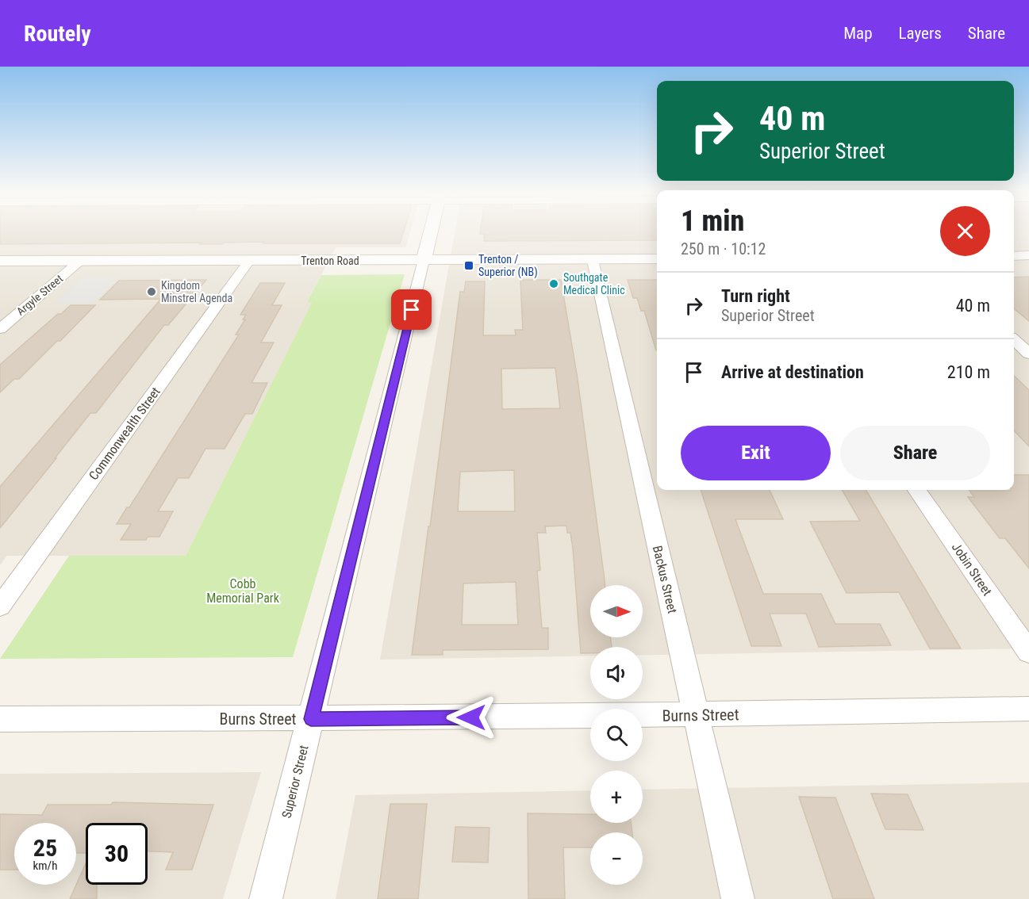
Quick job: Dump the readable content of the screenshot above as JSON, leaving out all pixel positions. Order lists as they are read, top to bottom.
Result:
{
  "streets": {
    "street": [
      "Trenton Road",
      "Argyle Street",
      "Commonwealth Street",
      "Jobin Street",
      "Backus Street",
      "Burns Street",
      "Superior Street"
    ]
  },
  "crossings": [
    ["Trenton Road", "Argyle Street"],
    ["Trenton Road", "Commonwealth Street"],
    ["Trenton Road", "Backus Street"],
    ["Trenton Road", "Superior Street"],
    ["Backus Street", "Burns Street"],
    ["Burns Street", "Superior Street"]
  ],
  "parks": ["Cobb Memorial Park"],
  "places": {
    "transit": ["Trenton / Superior (NB)"],
    "other": ["Southgate Medical Clinic", "Kingdom Minstrel Agenda"]
  },
  "north": "right",
  "page": {
    "header": "Routely",
    "nav": ["Map", "Layers", "Share"],
    "turn": ["40 m", "Superior Street"],
    "heading": ["1 min", "250 m · 10:12"],
    "list": [
      {
        "name": "Turn right",
        "note": "Superior Street",
        "value": "40 m"
      },
      {
        "name": "Arrive at destination",
        "value": "210 m"
      }
    ],
    "buttons": ["Exit", "Share"],
    "map_buttons": ["+", "−"],
    "speed": "25 km/h",
    "limit": "30"
  }
}
